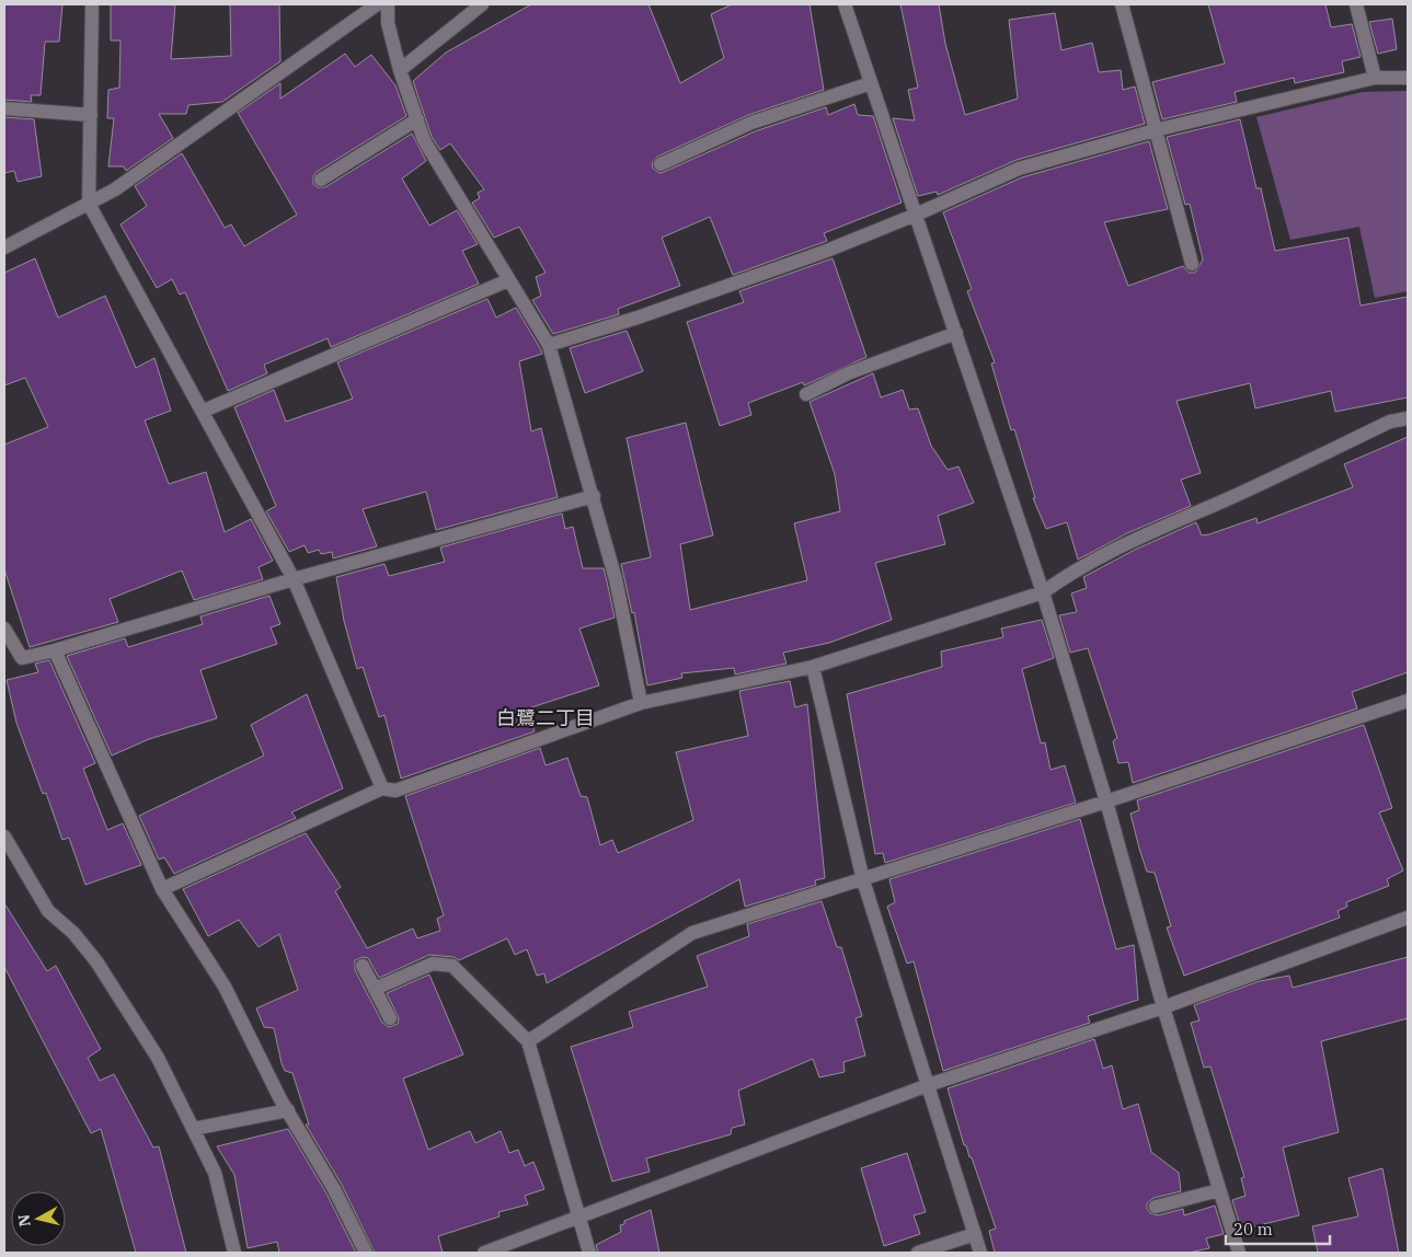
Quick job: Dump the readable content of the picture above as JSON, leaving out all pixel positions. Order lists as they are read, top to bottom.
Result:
{
  "districts": ["白鷺二丁目"],
  "scale_bar": "20 m",
  "north": "left"
}
